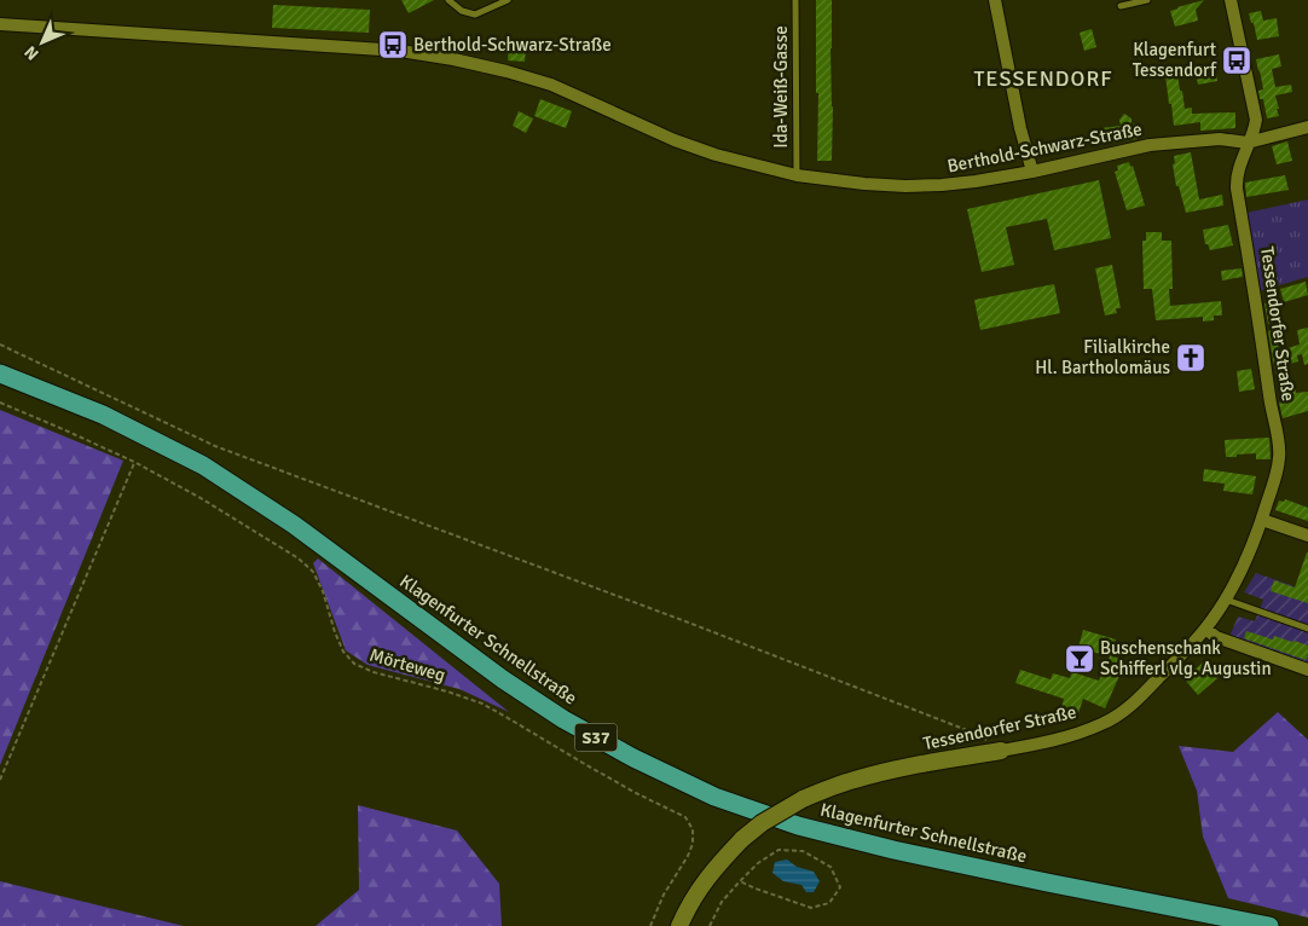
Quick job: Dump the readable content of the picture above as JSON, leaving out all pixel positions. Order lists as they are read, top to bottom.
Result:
{
  "streets": {
    "highway": ["Klagenfurter Schnellstraße", "S37"],
    "street": ["Berthold-Schwarz-Straße", "Tessendorfer Straße"],
    "lane": ["Ida-Weiß-Gasse"],
    "path": ["Mörteweg"]
  },
  "crossings": [
    ["Ida-Weiß-Gasse", "Berthold-Schwarz-Straße"],
    ["Berthold-Schwarz-Straße", "Tessendorfer Straße"]
  ],
  "districts": ["TESSENDORF"],
  "places": {
    "bus stop": ["Berthold-Schwarz-Straße", "Klagenfurt Tessendorf"],
    "church": ["Filialkirche Hl. Bartholomäus"],
    "bar": ["Buschenschank Schifferl vlg. Augustin"]
  },
  "north": "bottom left"
}
